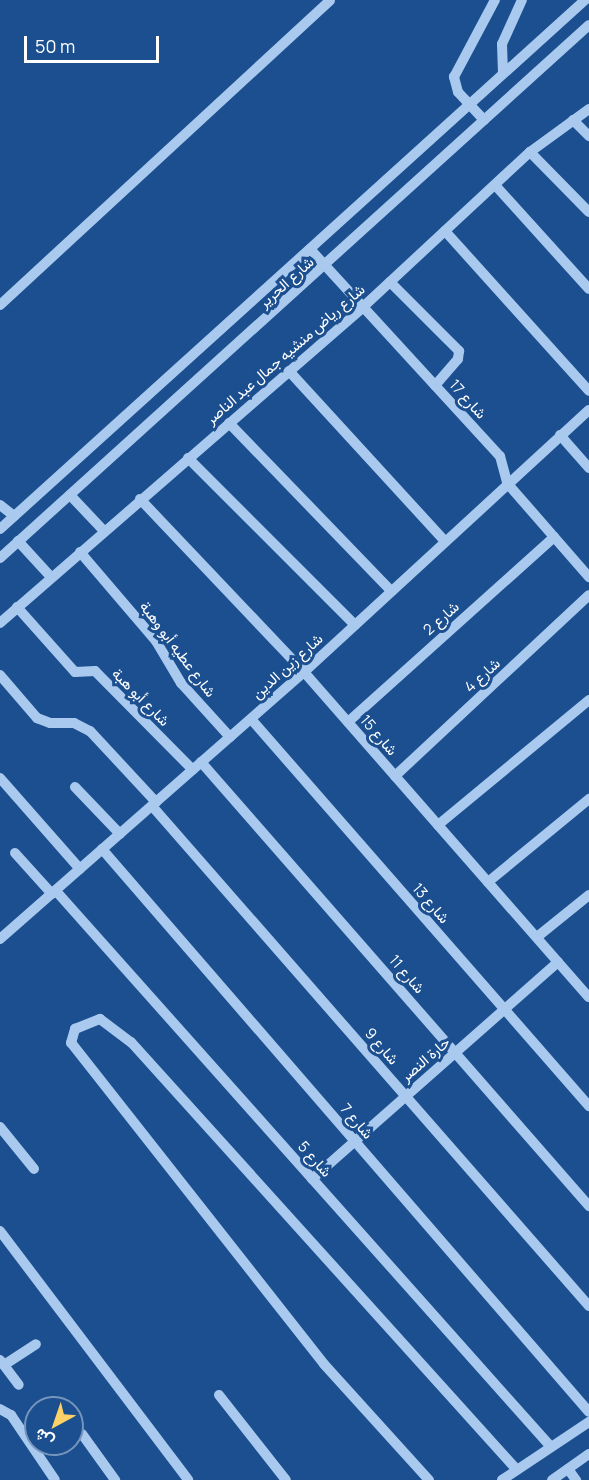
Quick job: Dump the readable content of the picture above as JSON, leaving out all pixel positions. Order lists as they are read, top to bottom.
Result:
{
  "streets": {
    "street": [
      "شارع الحرير",
      "شارع رياض منشيه جمال عبد الناصر",
      "شارع 17",
      "شارع 2",
      "شارع عطيه أبو وهبة",
      "شارع زين الدين",
      "شارع 4",
      "شارع أبو هبة",
      "شارع 15",
      "شارع 13",
      "شارع 11",
      "شارع 9",
      "حارة النصر",
      "شارع 7",
      "شارع 5"
    ]
  },
  "crossings": [
    ["شارع الحرير", "شارع 17"],
    ["شارع رياض منشيه جمال عبد الناصر", "شارع 17"],
    ["شارع رياض منشيه جمال عبد الناصر", "شارع عطيه أبو وهبة"],
    ["شارع رياض منشيه جمال عبد الناصر", "شارع أبو هبة"],
    ["شارع رياض منشيه جمال عبد الناصر", "شارع 15"],
    ["شارع 17", "شارع 2"],
    ["شارع 17", "شارع زين الدين"],
    ["شارع 2", "شارع 15"],
    ["شارع عطيه أبو وهبة", "شارع زين الدين"],
    ["شارع زين الدين", "شارع أبو هبة"],
    ["شارع زين الدين", "شارع 15"],
    ["شارع زين الدين", "شارع 13"],
    ["شارع زين الدين", "شارع 11"],
    ["شارع زين الدين", "شارع 9"],
    ["شارع زين الدين", "شارع 7"],
    ["شارع زين الدين", "شارع 5"],
    ["شارع 4", "شارع 15"],
    ["شارع أبو هبة", "شارع 11"],
    ["شارع 15", "حارة النصر"],
    ["شارع 13", "حارة النصر"],
    ["شارع 11", "حارة النصر"],
    ["شارع 9", "حارة النصر"],
    ["حارة النصر", "شارع 7"],
    ["حارة النصر", "شارع 5"]
  ],
  "scale_bar": "50 m",
  "north": "bottom left"
}
